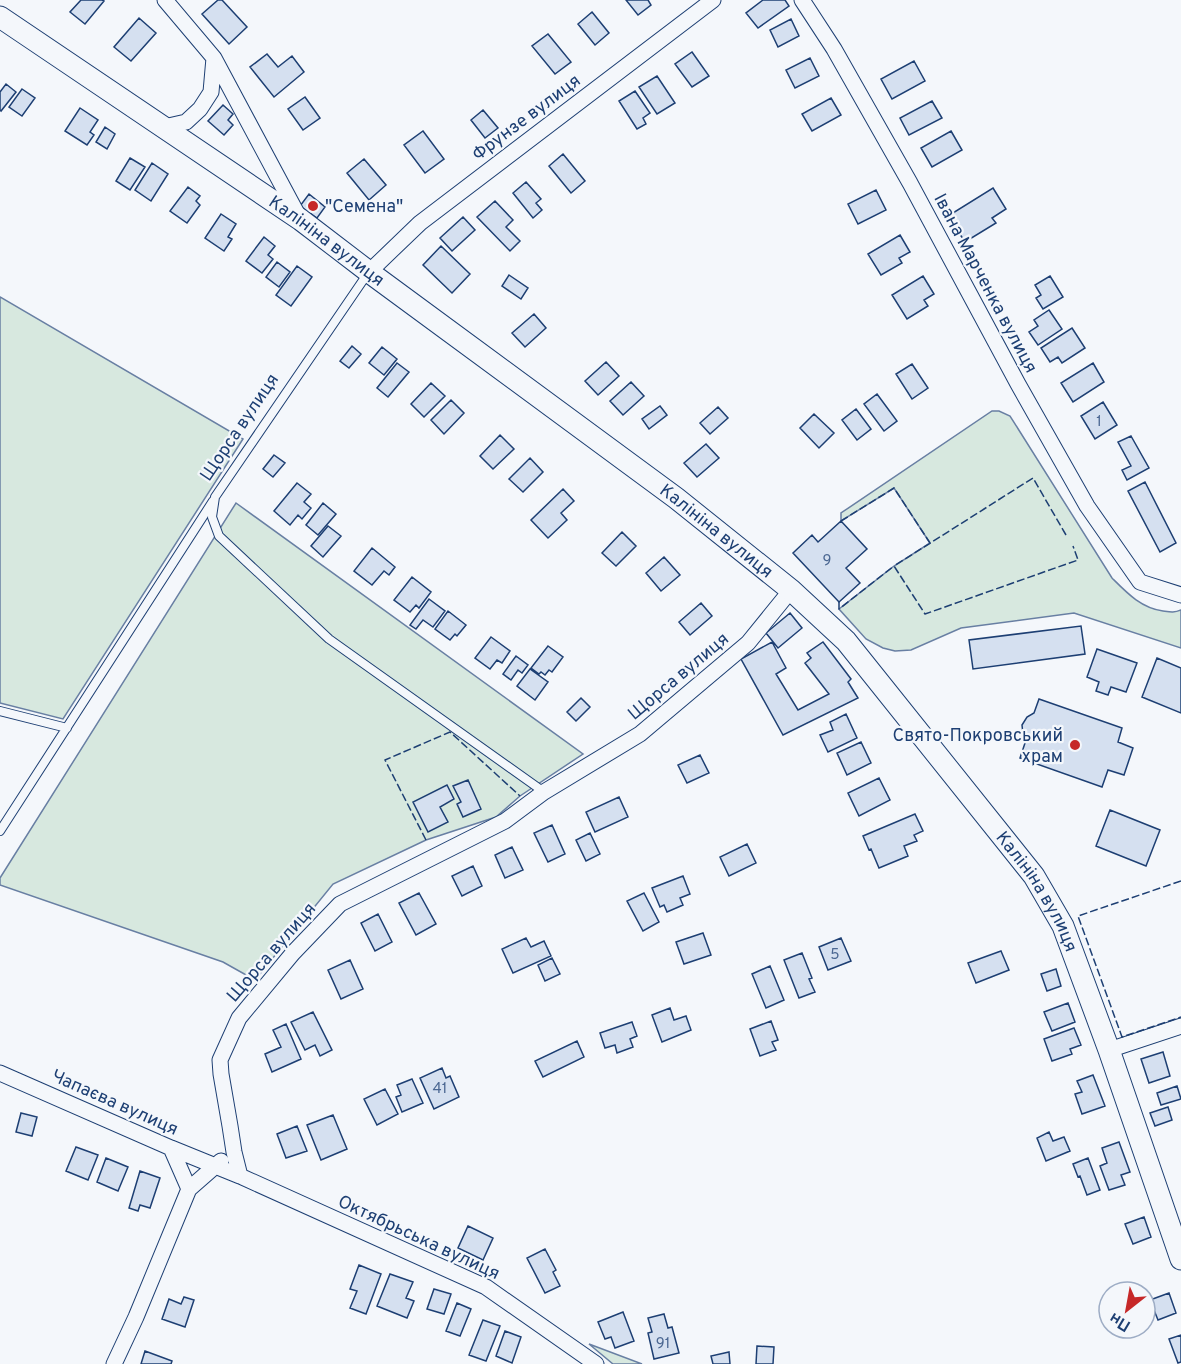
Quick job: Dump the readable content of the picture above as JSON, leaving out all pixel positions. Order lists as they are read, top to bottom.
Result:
{
  "streets": {
    "street": [
      "Фрунзе вулиця",
      "Калініна вулиця",
      "Івана Марченка вулиця",
      "Щорса вулиця",
      "Чапаєва вулиця",
      "Октябрьська вулиця"
    ]
  },
  "crossings": [
    ["Фрунзе вулиця", "Калініна вулиця"],
    ["Фрунзе вулиця", "Щорса вулиця"],
    ["Калініна вулиця", "Щорса вулиця"],
    ["Щорса вулиця", "Октябрьська вулиця"],
    ["Чапаєва вулиця", "Октябрьська вулиця"]
  ],
  "places": ["\"Семена\"", "Свято-Покровський храм"],
  "house_numbers": [
    "1",
    "9",
    "5",
    "41",
    "91"
  ],
  "north": "bottom left"
}
